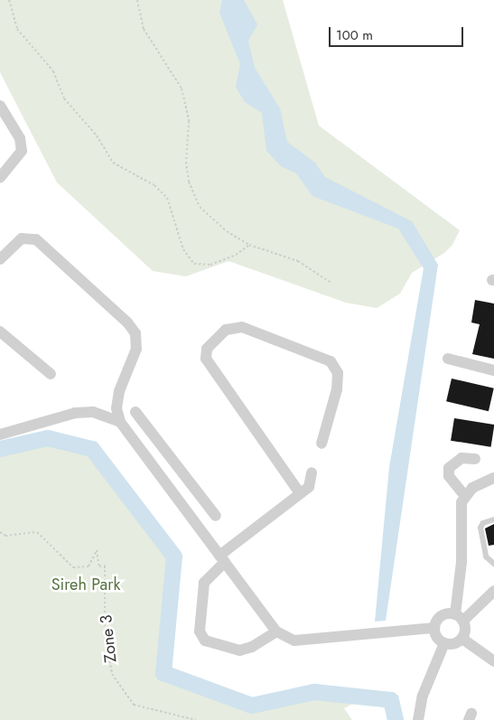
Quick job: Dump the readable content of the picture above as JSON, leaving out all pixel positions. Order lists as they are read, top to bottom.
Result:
{
  "streets": {
    "path": ["Zone 3"]
  },
  "parks": ["Sireh Park"],
  "scale_bar": "100 m"
}
